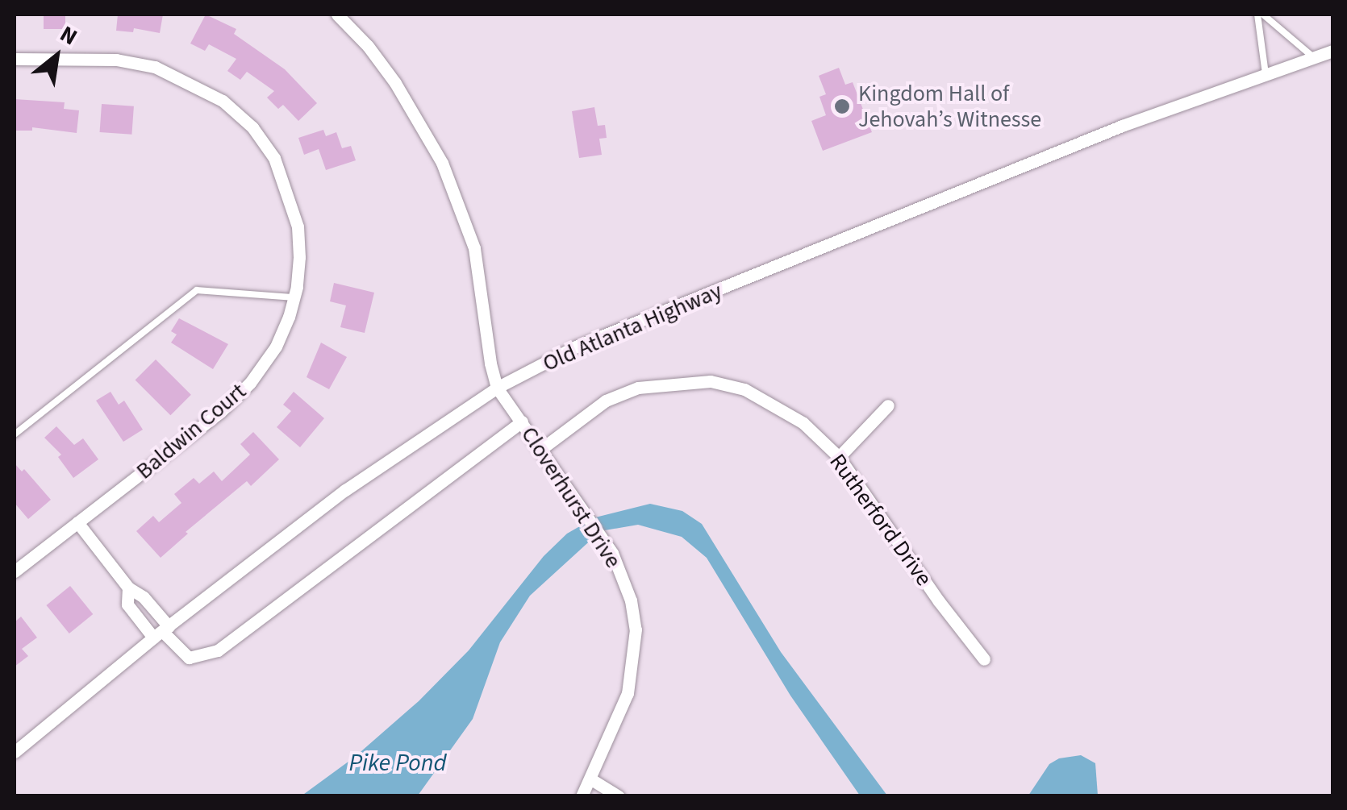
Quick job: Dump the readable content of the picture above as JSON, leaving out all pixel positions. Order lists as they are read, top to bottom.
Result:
{
  "streets": {
    "street": [
      "Old Atlanta Highway",
      "Baldwin Court",
      "Cloverhurst Drive",
      "Rutherford Drive"
    ]
  },
  "crossings": [
    ["Old Atlanta Highway", "Cloverhurst Drive"],
    ["Cloverhurst Drive", "Rutherford Drive"]
  ],
  "water": ["Pike Pond"],
  "places": ["Kingdom Hall of Jehovah’s Witnesse"],
  "north": "top right"
}
